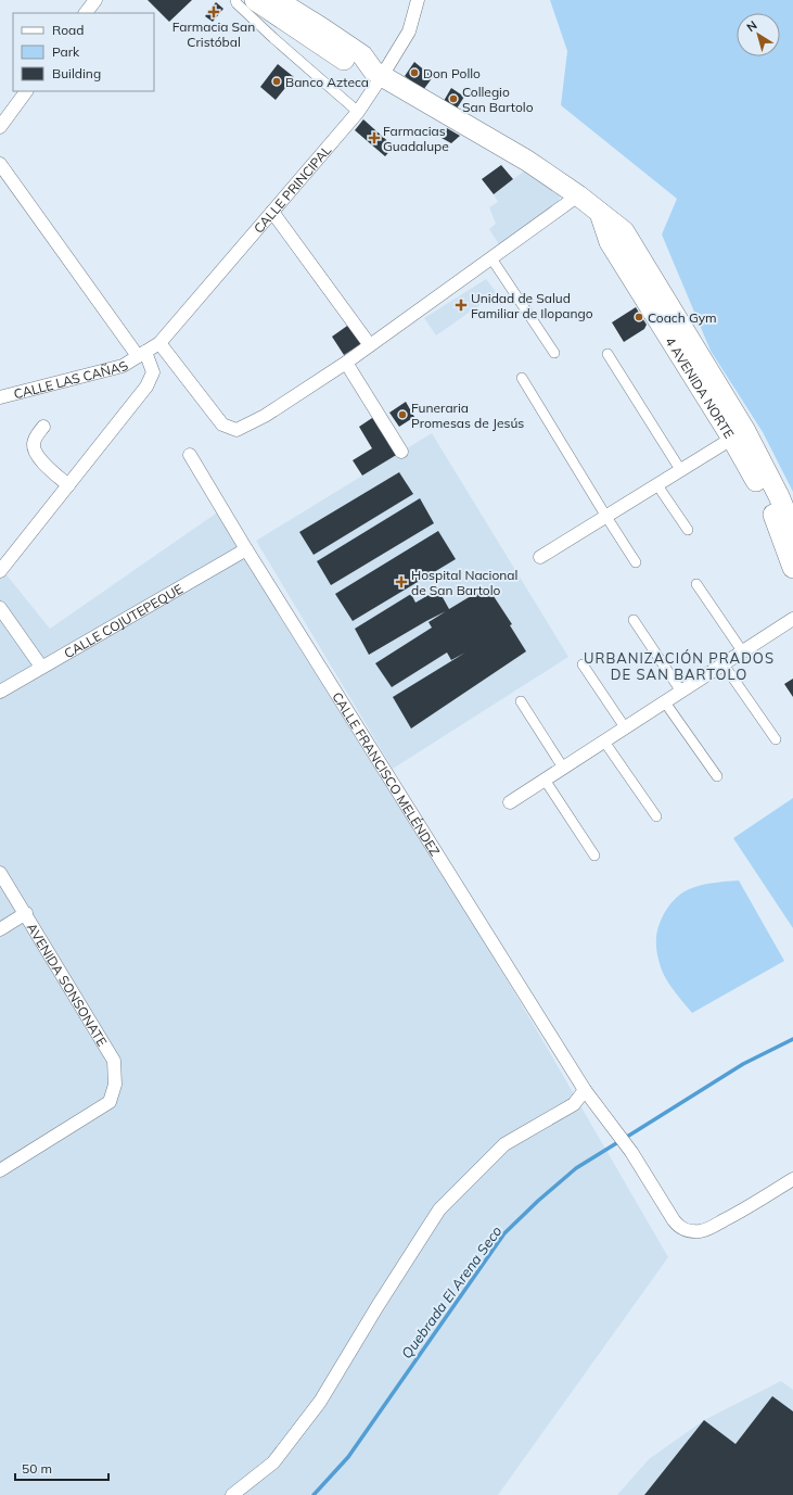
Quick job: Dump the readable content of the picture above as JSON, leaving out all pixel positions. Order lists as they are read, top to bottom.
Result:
{
  "streets": {
    "main road": ["4 AVENIDA NORTE"],
    "street": [
      "CALLE PRINCIPAL",
      "CALLE LAS CAÑAS",
      "CALLE COJUTEPEQUE",
      "CALLE FRANCISCO MELÉNDEZ",
      "AVENIDA SONSONATE"
    ]
  },
  "crossings": [
    ["CALLE PRINCIPAL", "CALLE LAS CAÑAS"],
    ["CALLE PRINCIPAL", "4 AVENIDA NORTE"],
    ["CALLE COJUTEPEQUE", "CALLE FRANCISCO MELÉNDEZ"]
  ],
  "districts": ["URBANIZACIÓN PRADOS DE SAN BARTOLO"],
  "water": ["Quebrada El Arena Seco"],
  "places": {
    "health": [
      "Farmacia San Cristóbal",
      "Farmacias Guadalupe",
      "Unidad de Salud Familiar de Ilopango",
      "Hospital Nacional de San Bartolo"
    ],
    "other": [
      "Don Pollo",
      "Banco Azteca",
      "Collegio San Bartolo",
      "Coach Gym",
      "Funeraria Promesas de Jesús"
    ]
  },
  "legend": ["Road", "Park", "Building"],
  "scale_bar": "50 m",
  "north": "top left"
}
